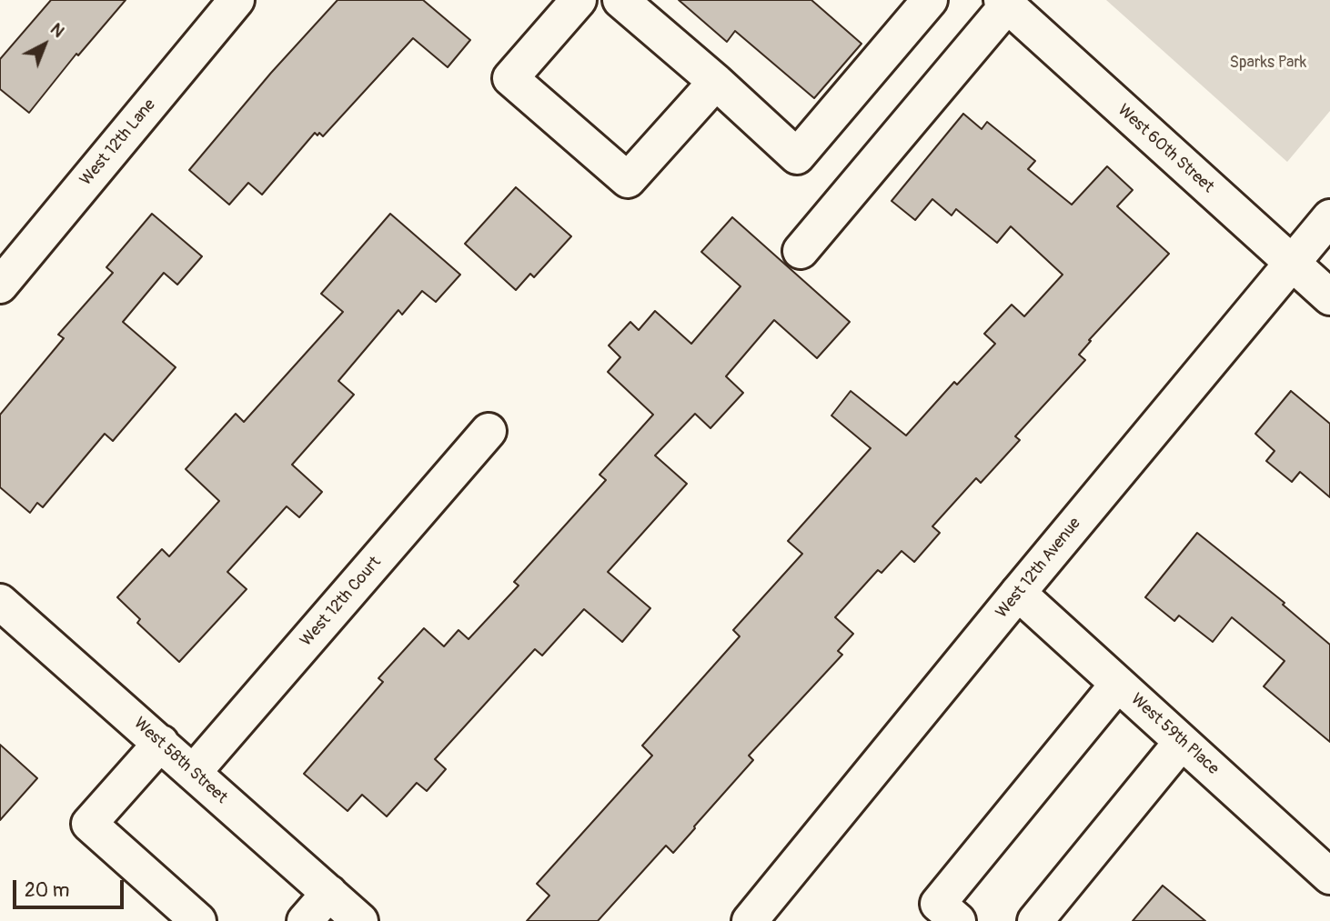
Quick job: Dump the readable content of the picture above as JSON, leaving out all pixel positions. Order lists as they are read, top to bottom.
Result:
{
  "streets": {
    "street": [
      "West 12th Lane",
      "West 60th Street",
      "West 12th Avenue",
      "West 12th Court",
      "West 59th Place",
      "West 58th Street"
    ]
  },
  "crossings": [
    ["West 60th Street", "West 12th Avenue"],
    ["West 12th Avenue", "West 59th Place"],
    ["West 12th Court", "West 58th Street"]
  ],
  "parks": ["Sparks Park"],
  "scale_bar": "20 m",
  "north": "top right"
}
